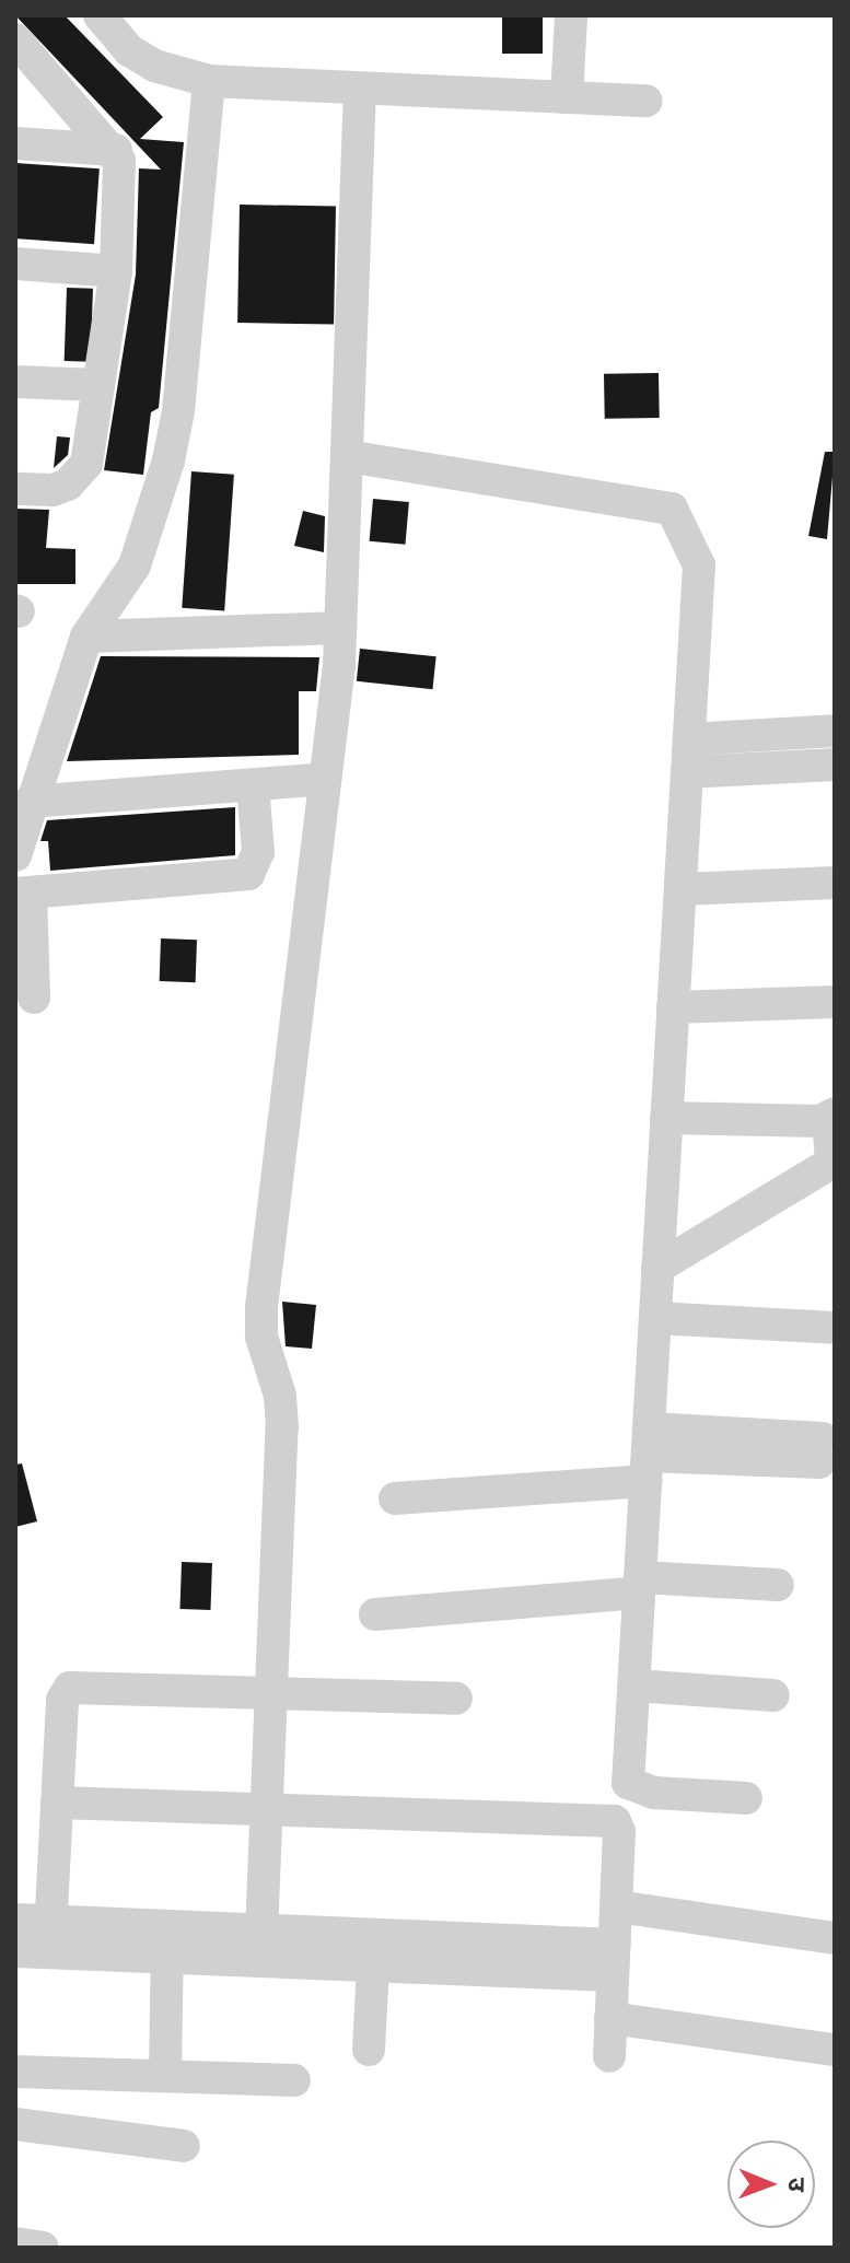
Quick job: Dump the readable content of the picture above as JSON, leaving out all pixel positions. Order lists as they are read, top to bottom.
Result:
{
  "north": "right"
}
